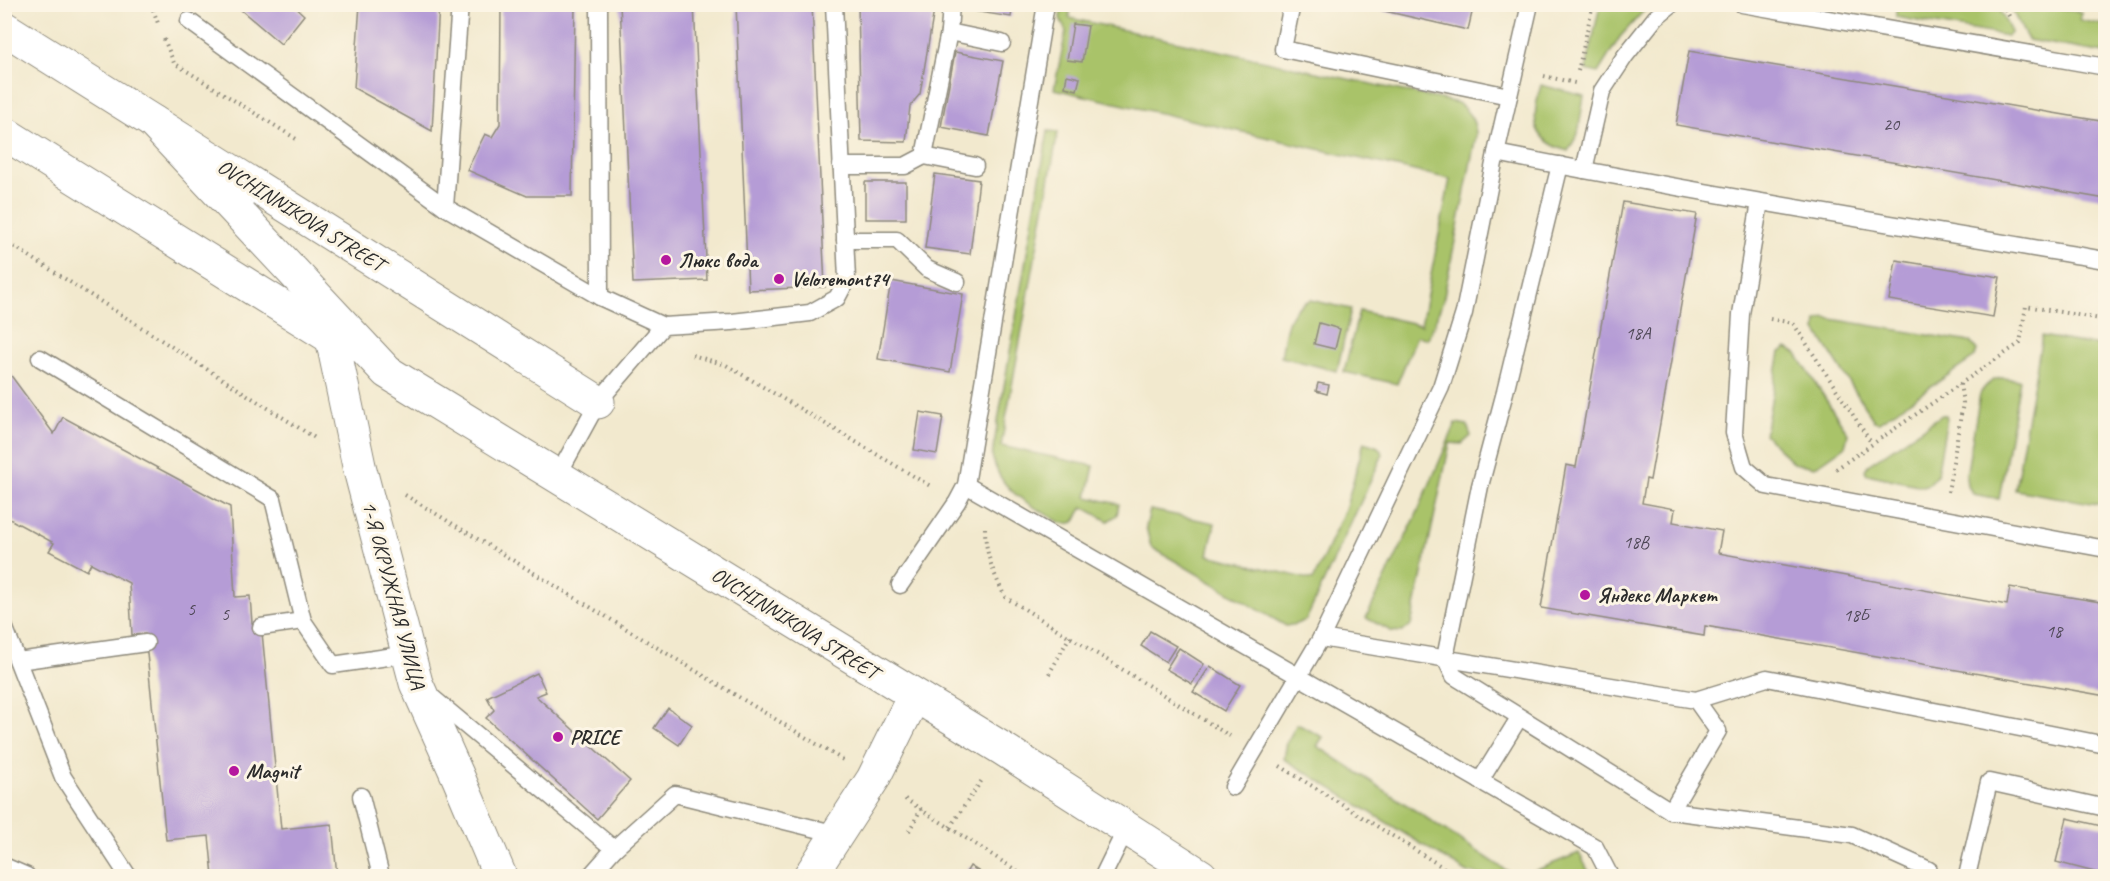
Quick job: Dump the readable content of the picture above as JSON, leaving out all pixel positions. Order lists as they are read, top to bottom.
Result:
{
  "streets": {
    "main road": ["OVCHINNIKOVA STREET", "1-Я ОКРУЖНАЯ УЛИЦА"]
  },
  "places": [
    "Люкс вода",
    "Veloremont74",
    "Яндекс Маркет",
    "PRICE",
    "Magnit"
  ],
  "house_numbers": [
    "20",
    "18А",
    "18В",
    "5",
    "5",
    "18Б",
    "18"
  ]
}
